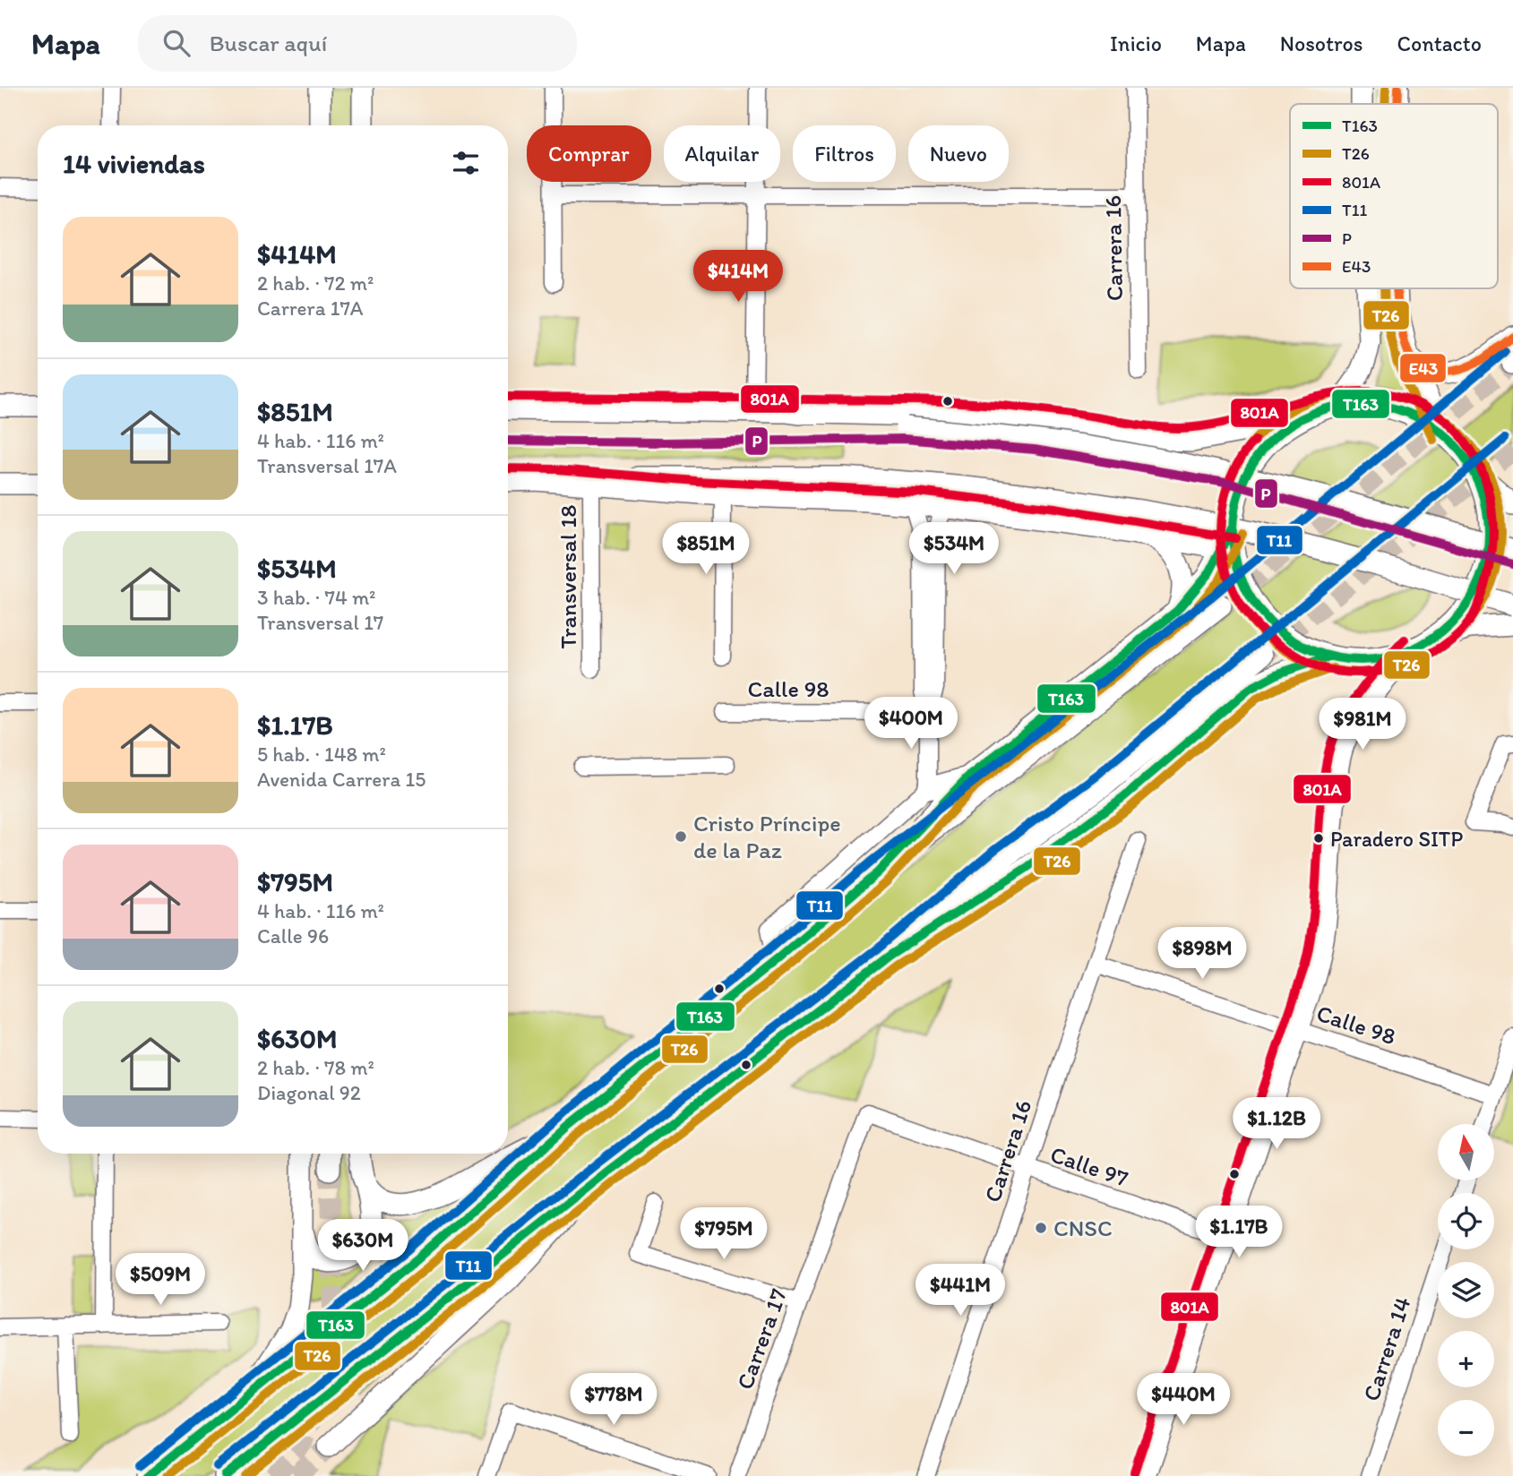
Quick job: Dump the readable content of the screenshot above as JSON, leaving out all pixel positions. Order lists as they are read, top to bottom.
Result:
{
  "streets": {
    "street": [
      "Carrera 16",
      "Transversal 18",
      "Calle 98",
      "Calle 97",
      "Carrera 17",
      "Carrera 14"
    ]
  },
  "crossings": [
    ["Carrera 16", "Calle 98"],
    ["Carrera 16", "Calle 97"],
    ["Calle 97", "Carrera 17"]
  ],
  "places": ["Cristo Príncipe de la Paz", "Paradero SITP", "CNSC"],
  "lines": [
    "transit line T26",
    "transit line E43",
    "transit line T11",
    "transit line 801A",
    "transit line T163",
    "transit line P"
  ],
  "legend": [
    "T163",
    "T26",
    "801A",
    "T11",
    "P",
    "E43"
  ],
  "north": "top",
  "page": {
    "header": "Mapa",
    "search": "Buscar aquí",
    "nav": [
      "Inicio",
      "Mapa",
      "Nosotros",
      "Contacto"
    ],
    "chip": [
      "Comprar",
      "Alquilar",
      "Filtros",
      "Nuevo"
    ],
    "heading": "14 viviendas",
    "list": [
      {
        "name": "$414M",
        "note": "2 hab. · 72 m² · Carrera 17A"
      },
      {
        "name": "$851M",
        "note": "4 hab. · 116 m² · Transversal 17A"
      },
      {
        "name": "$534M",
        "note": "3 hab. · 74 m² · Transversal 17"
      },
      {
        "name": "$1.17B",
        "note": "5 hab. · 148 m² · Avenida Carrera 15"
      },
      {
        "name": "$795M",
        "note": "4 hab. · 116 m² · Calle 96"
      },
      {
        "name": "$630M",
        "note": "2 hab. · 78 m² · Diagonal 92"
      }
    ],
    "price": [
      "$414M",
      "$851M",
      "$534M",
      "$400M",
      "$981M",
      "$898M",
      "$1.12B",
      "$1.17B",
      "$795M",
      "$630M",
      "$509M",
      "$441M",
      "$778M",
      "$440M"
    ],
    "map_buttons": ["+", "−"]
  }
}
